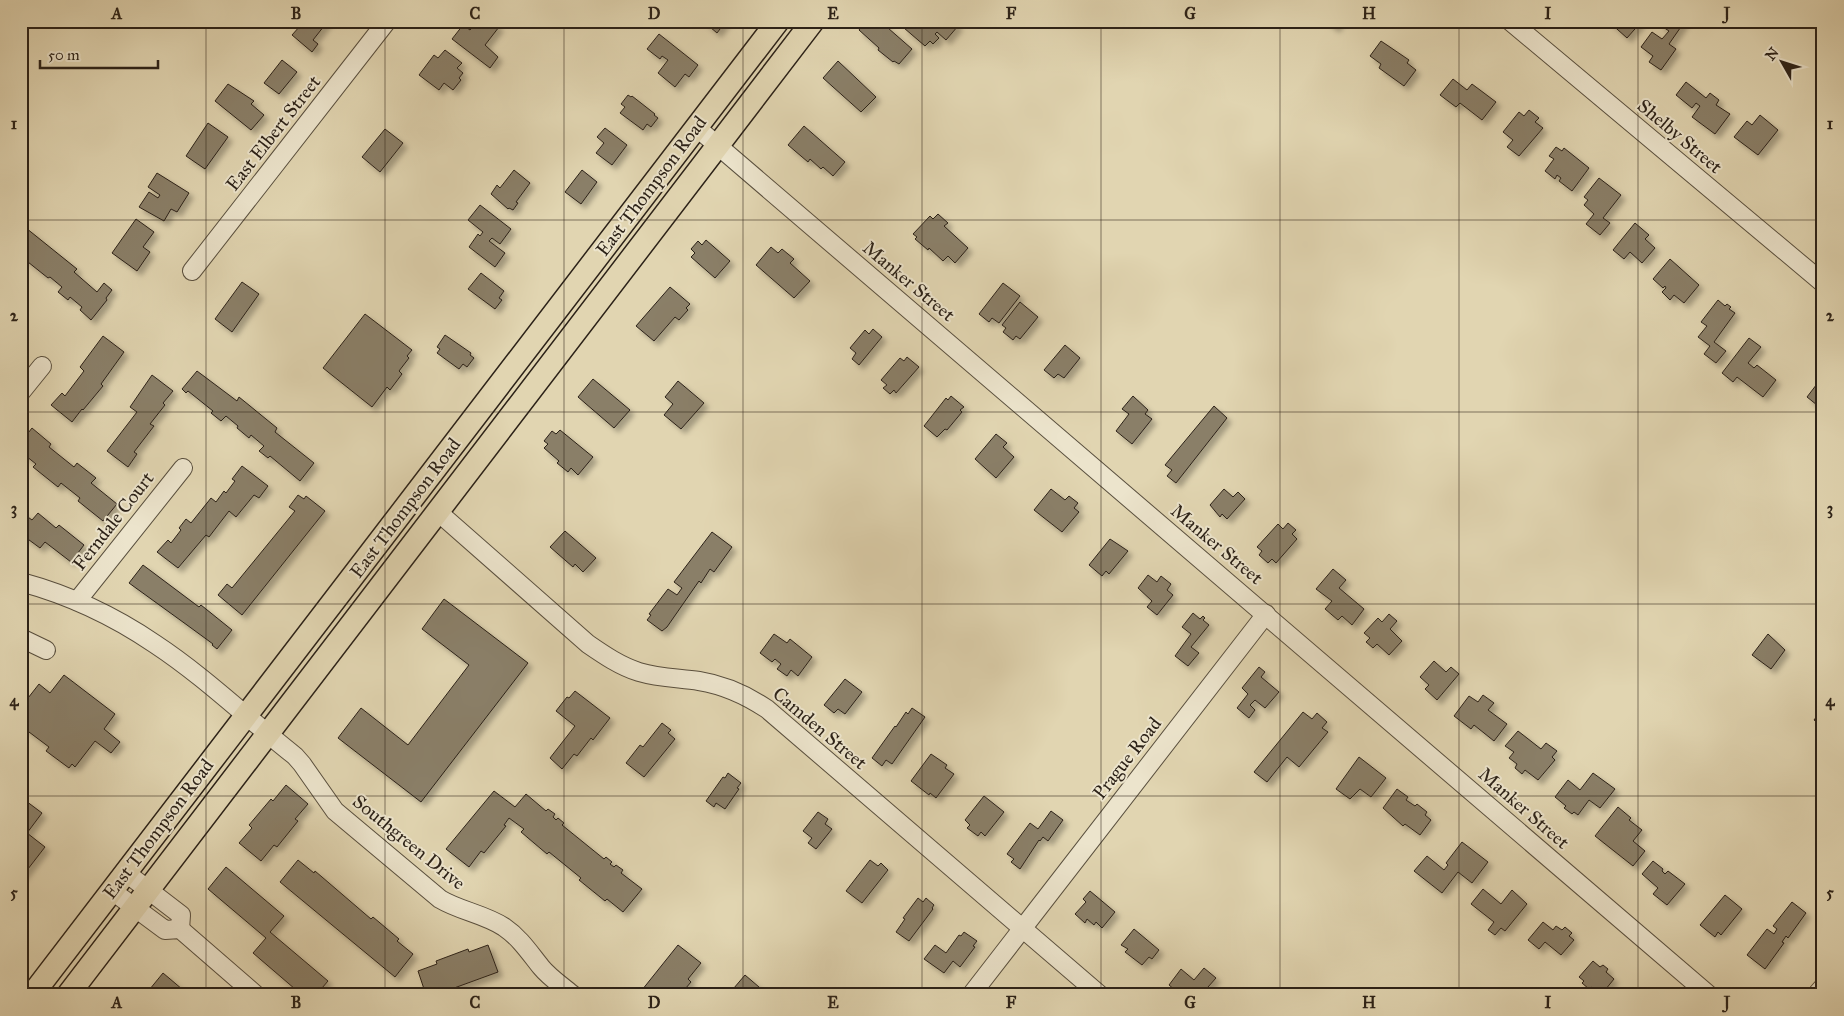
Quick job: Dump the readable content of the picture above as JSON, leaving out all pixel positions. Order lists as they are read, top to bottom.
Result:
{
  "streets": {
    "main road": ["East Thompson Road"],
    "street": [
      "East Elbert Street",
      "Shelby Street",
      "Manker Street",
      "Ferndale Court",
      "Camden Street",
      "Prague Road",
      "Southgreen Drive"
    ]
  },
  "crossings": [
    ["East Thompson Road", "Manker Street"],
    ["East Thompson Road", "Camden Street"],
    ["East Thompson Road", "Southgreen Drive"],
    ["Manker Street", "Prague Road"],
    ["Ferndale Court", "Southgreen Drive"],
    ["Camden Street", "Prague Road"]
  ],
  "scale_bar": "50 m",
  "north": "top left",
  "grid": {
    "columns": [
      "A",
      "B",
      "C",
      "D",
      "E",
      "F",
      "G",
      "H",
      "I",
      "J"
    ],
    "rows": [
      "1",
      "2",
      "3",
      "4",
      "5"
    ]
  }
}
